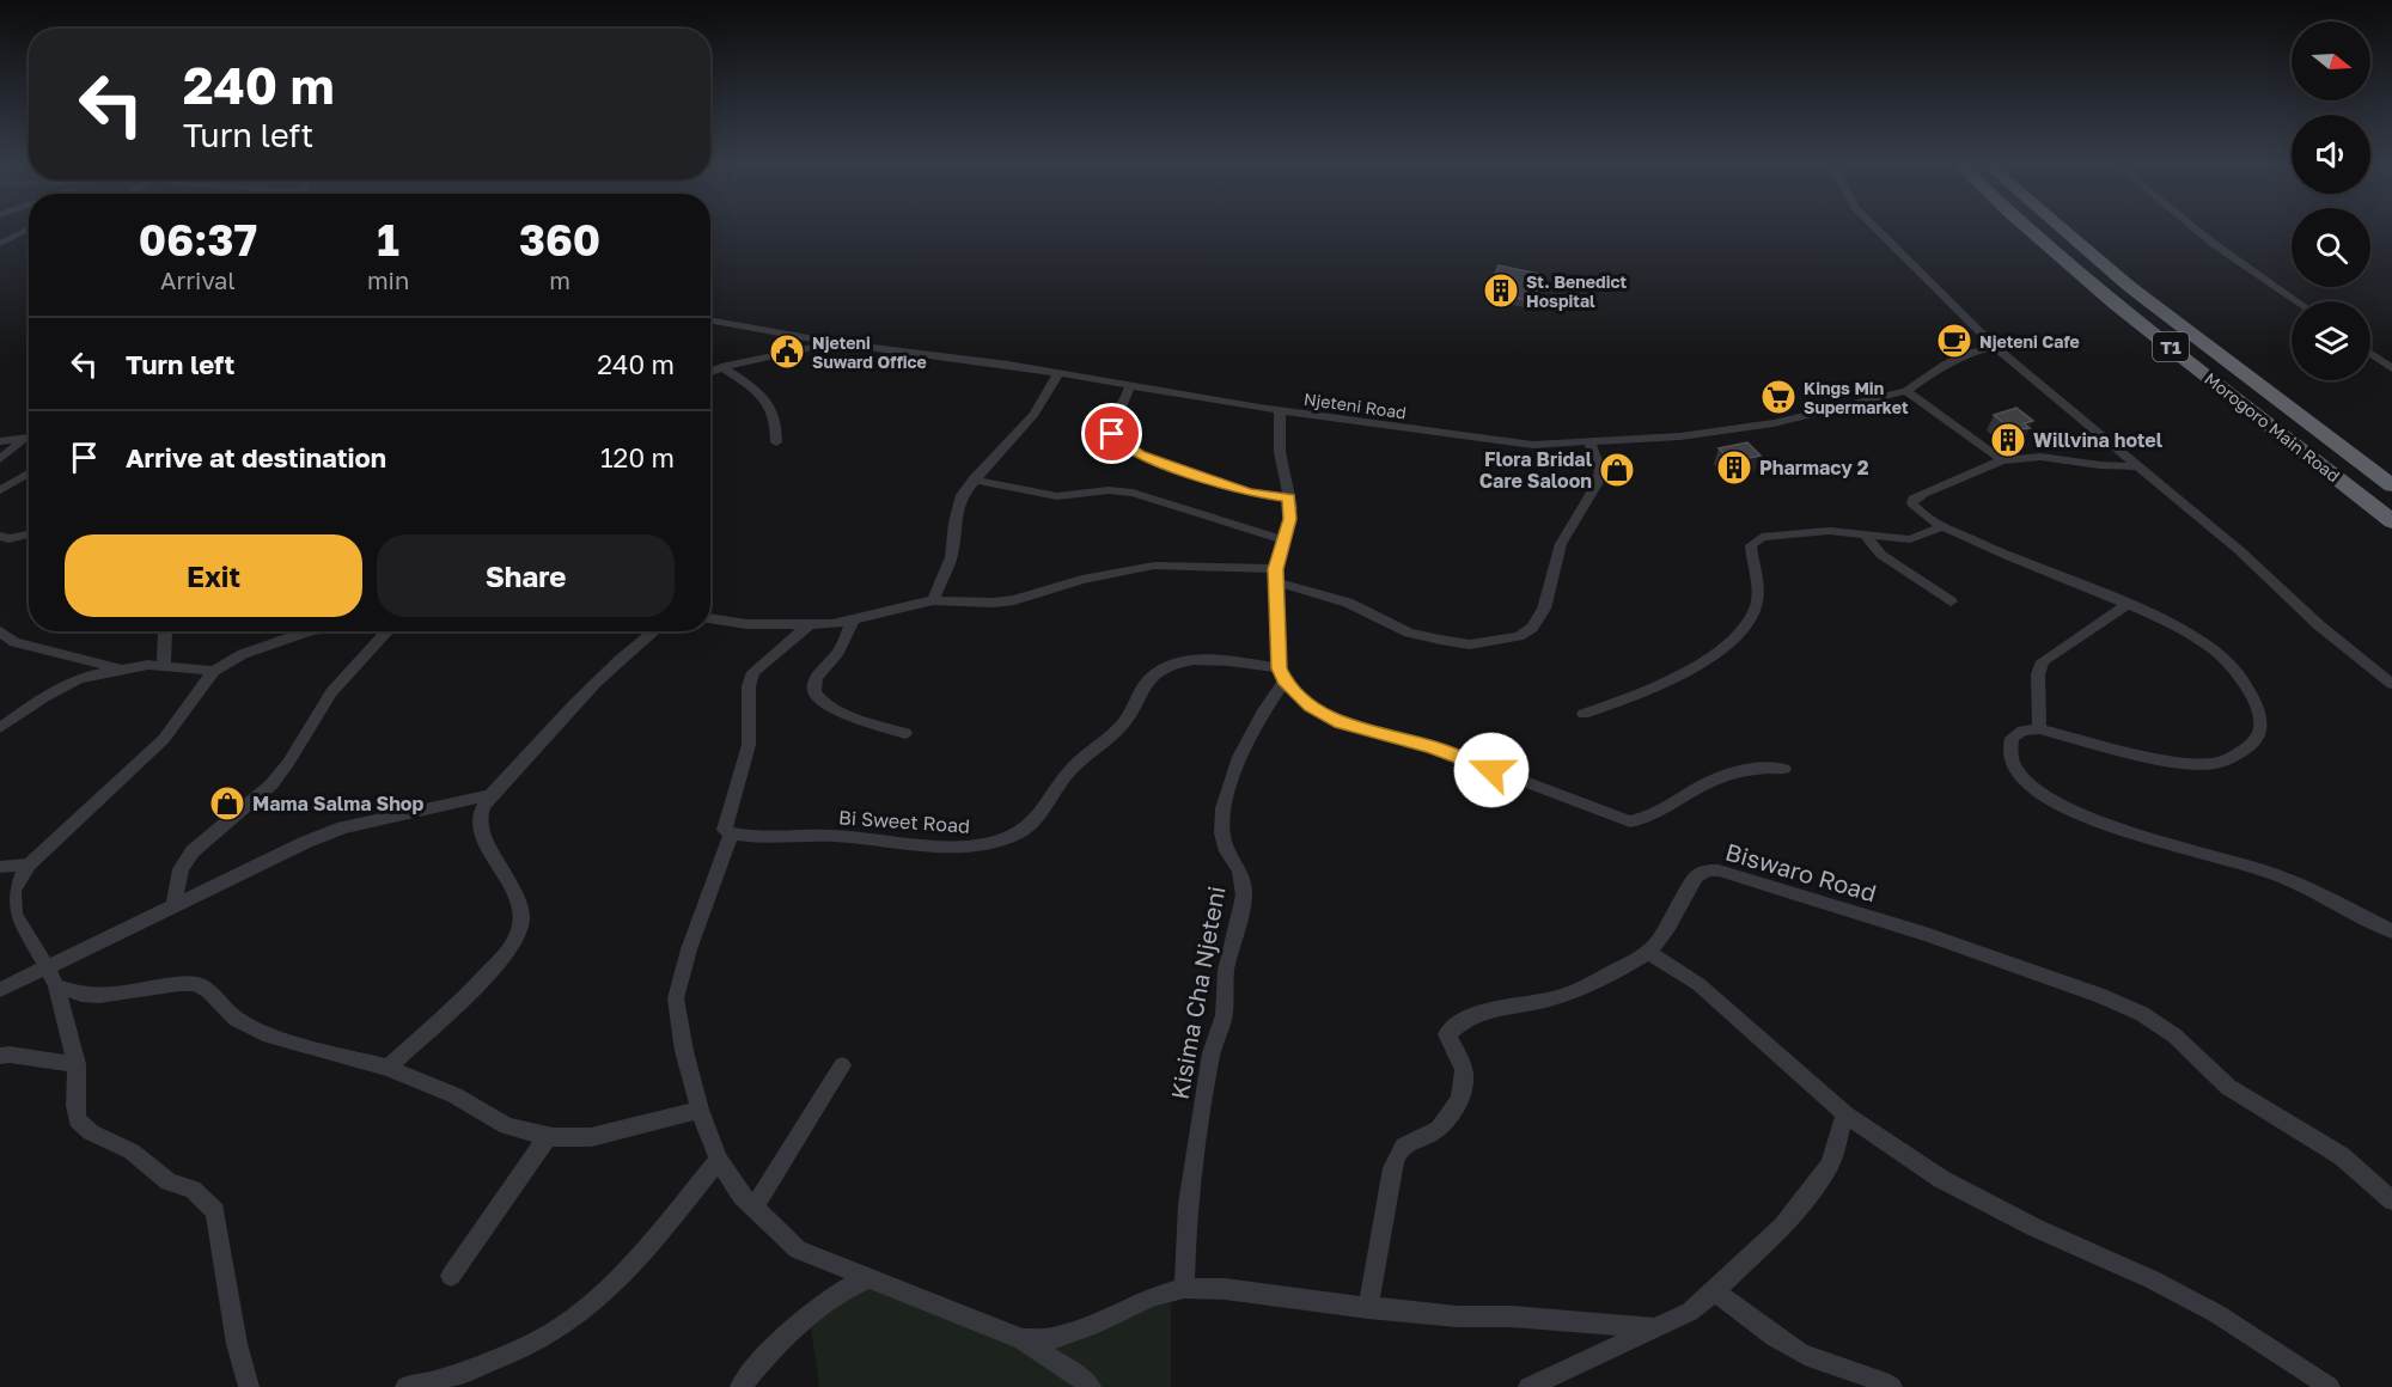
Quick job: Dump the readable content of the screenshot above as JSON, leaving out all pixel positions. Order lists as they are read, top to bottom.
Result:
{
  "streets": {
    "highway": ["T1", "Morogoro Main Road"],
    "street": [
      "Njeteni Road",
      "Bi Sweet Road",
      "Biswaro Road",
      "Kisima Cha Njeteni"
    ]
  },
  "crossings": [
    ["Bi Sweet Road", "Kisima Cha Njeteni"]
  ],
  "places": {
    "building": ["St. Benedict Hospital", "Willvina hotel", "Pharmacy 2"],
    "cafe": ["Njeteni Cafe"],
    "public building": ["Njeteni Suward Office"],
    "supermarket": ["Kings Min Supermarket"],
    "shop": ["Flora Bridal Care Saloon", "Mama Salma Shop"]
  },
  "north": "right",
  "page": {
    "turn": ["240 m", "Turn left"],
    "eta": [
      "06:37",
      "Arrival",
      "1",
      "min",
      "360",
      "m"
    ],
    "list": [
      {
        "name": "Turn left",
        "value": "240 m"
      },
      {
        "name": "Arrive at destination",
        "value": "120 m"
      }
    ],
    "buttons": ["Exit", "Share"]
  }
}
